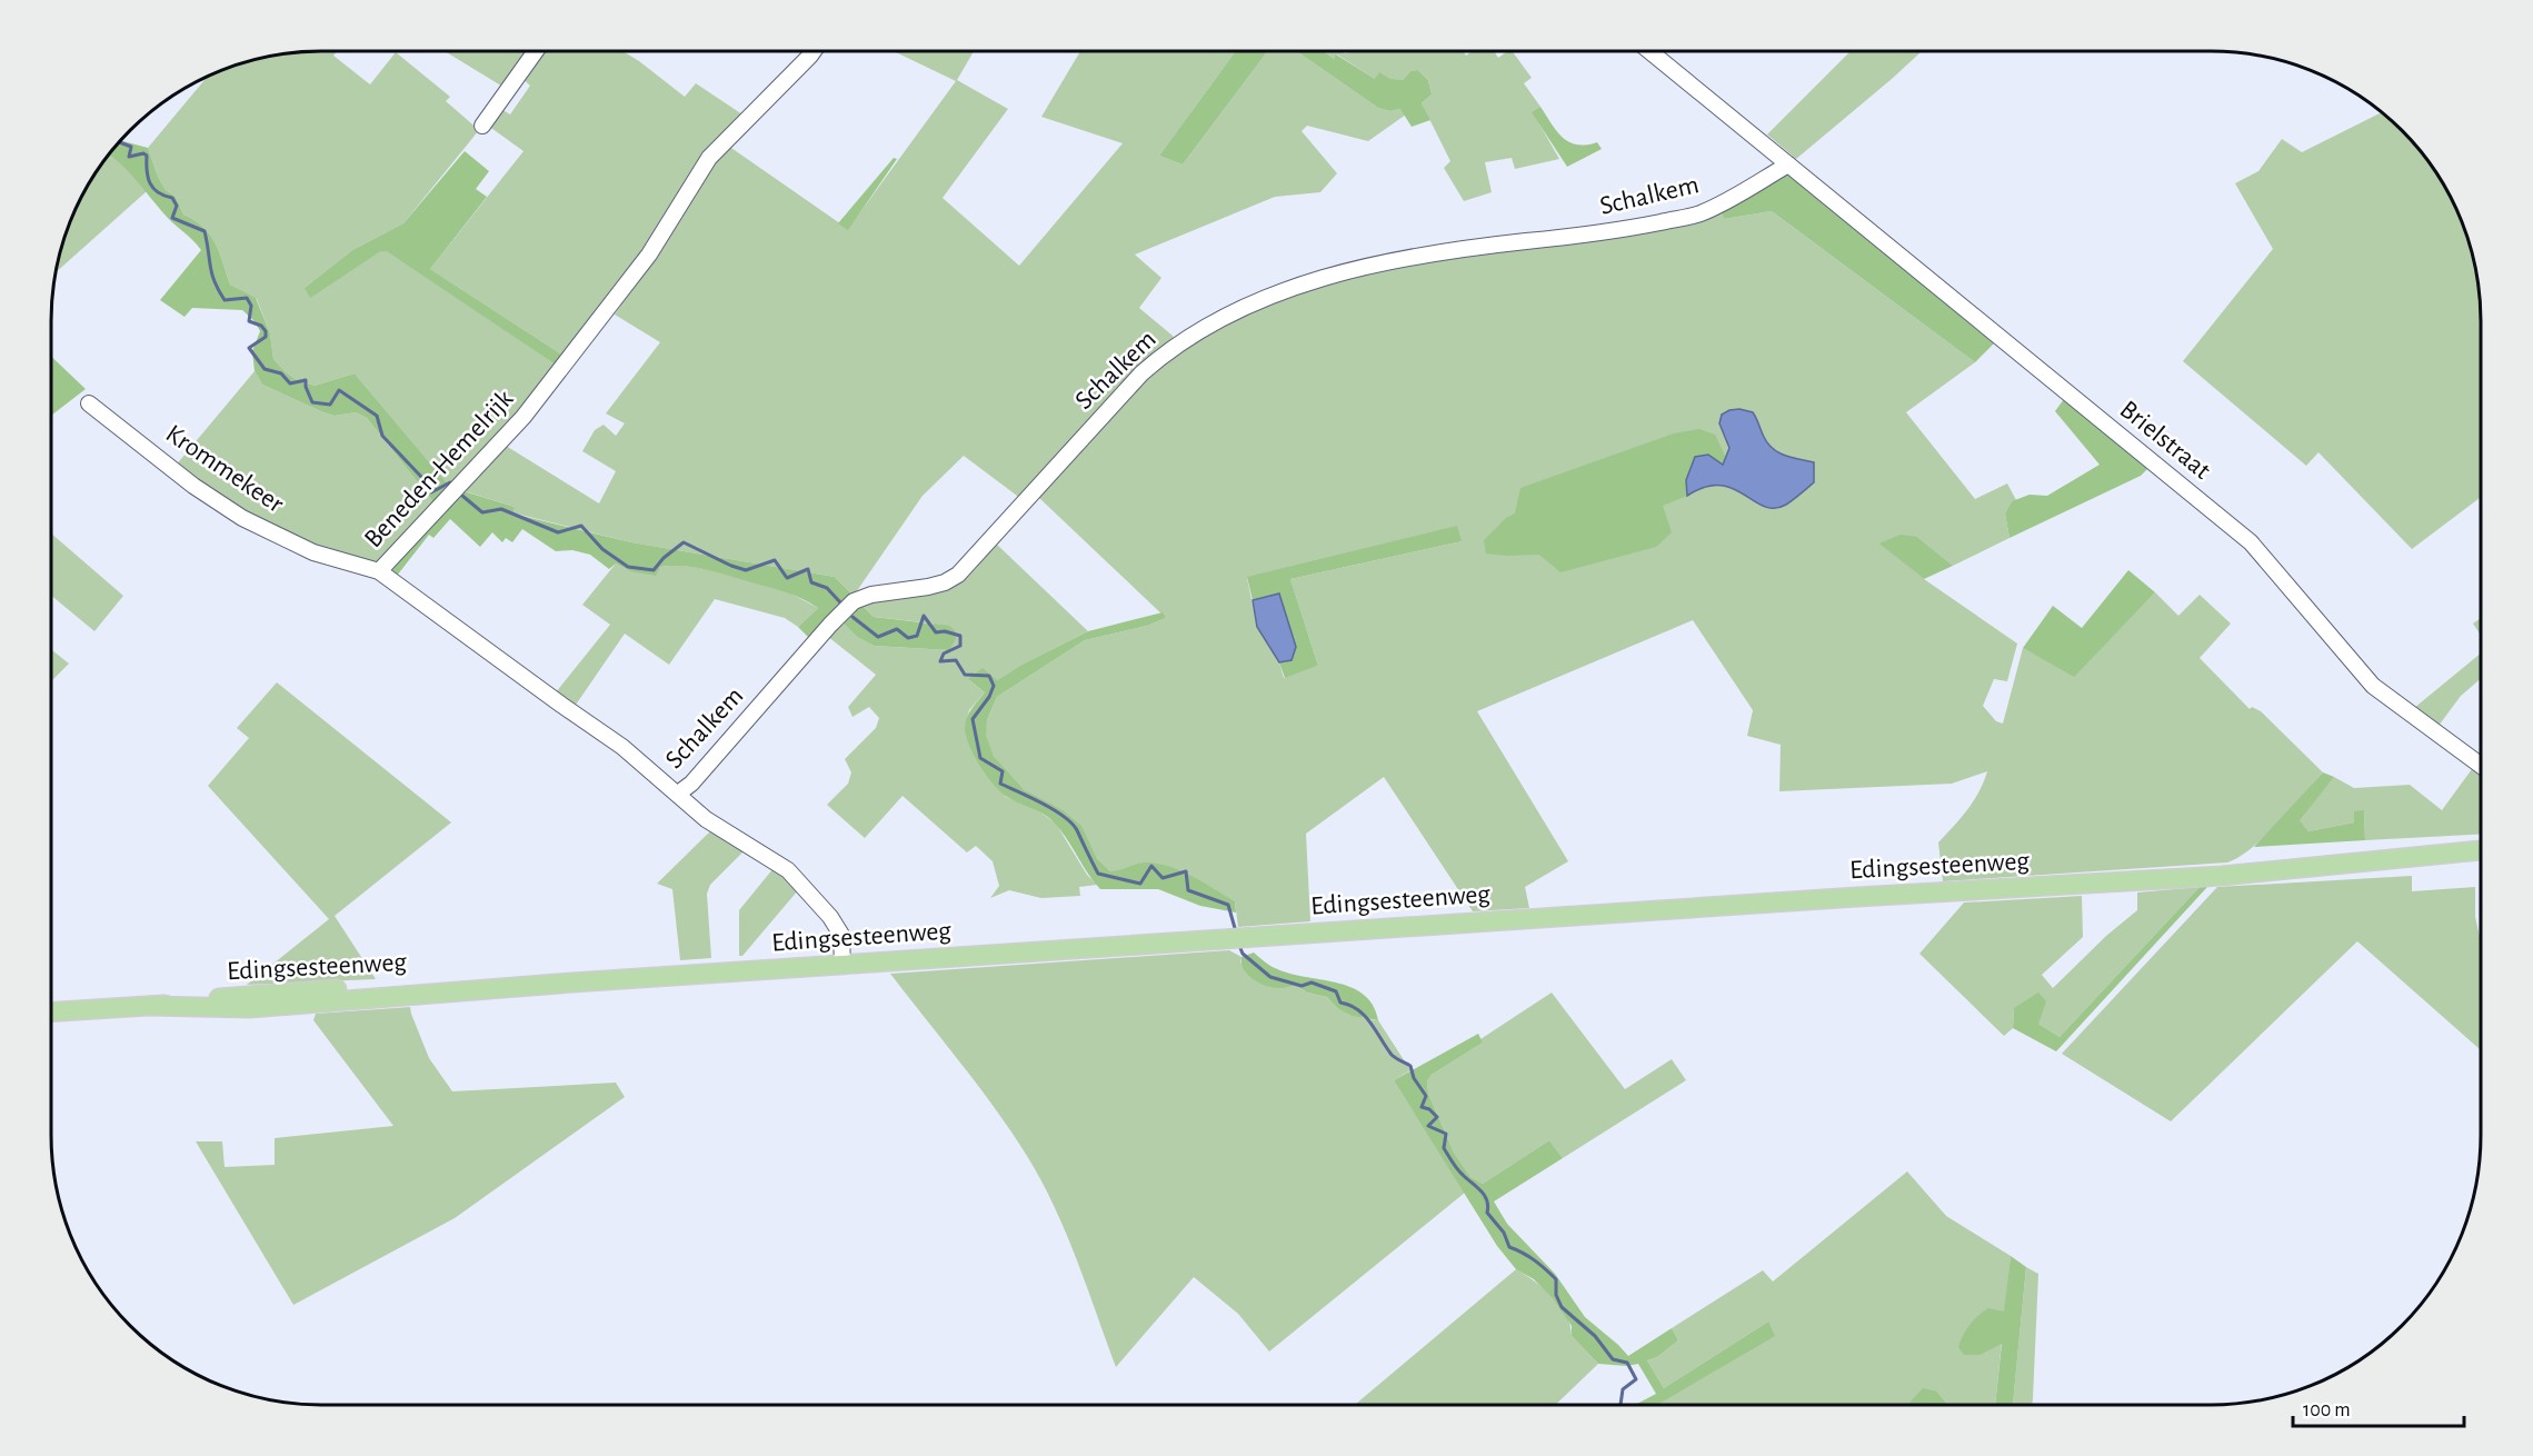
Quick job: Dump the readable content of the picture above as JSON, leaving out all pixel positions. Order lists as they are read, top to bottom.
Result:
{
  "streets": {
    "main road": ["Edingsesteenweg"],
    "street": [
      "Schalkem",
      "Brielstraat",
      "Krommekeer",
      "Beneden-Hemelrijk"
    ]
  },
  "crossings": [
    ["Schalkem", "Brielstraat"],
    ["Schalkem", "Beneden-Hemelrijk"],
    ["Krommekeer", "Beneden-Hemelrijk"],
    ["Beneden-Hemelrijk", "Edingsesteenweg"]
  ],
  "scale_bar": "100 m"
}
